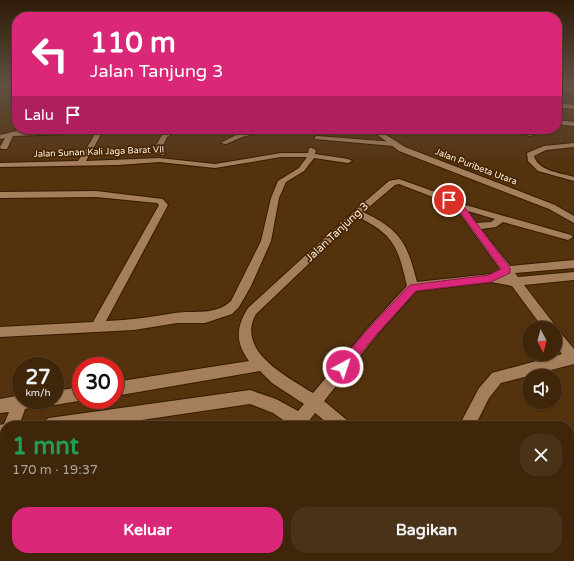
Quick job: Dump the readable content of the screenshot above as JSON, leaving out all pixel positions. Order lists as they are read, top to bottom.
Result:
{
  "streets": {
    "street": ["Jalan Sunan Kali Jaga Barat VII", "Jalan Puribeta Utara", "Jalan Tanjung 3"]
  },
  "north": "bottom",
  "page": {
    "turn": ["110 m", "Jalan Tanjung 3"],
    "then": "Lalu",
    "speed": "27 km/h",
    "limit": "30",
    "heading": ["1 mnt", "170 m · 19:37"],
    "buttons": ["Keluar", "Bagikan"]
  }
}
